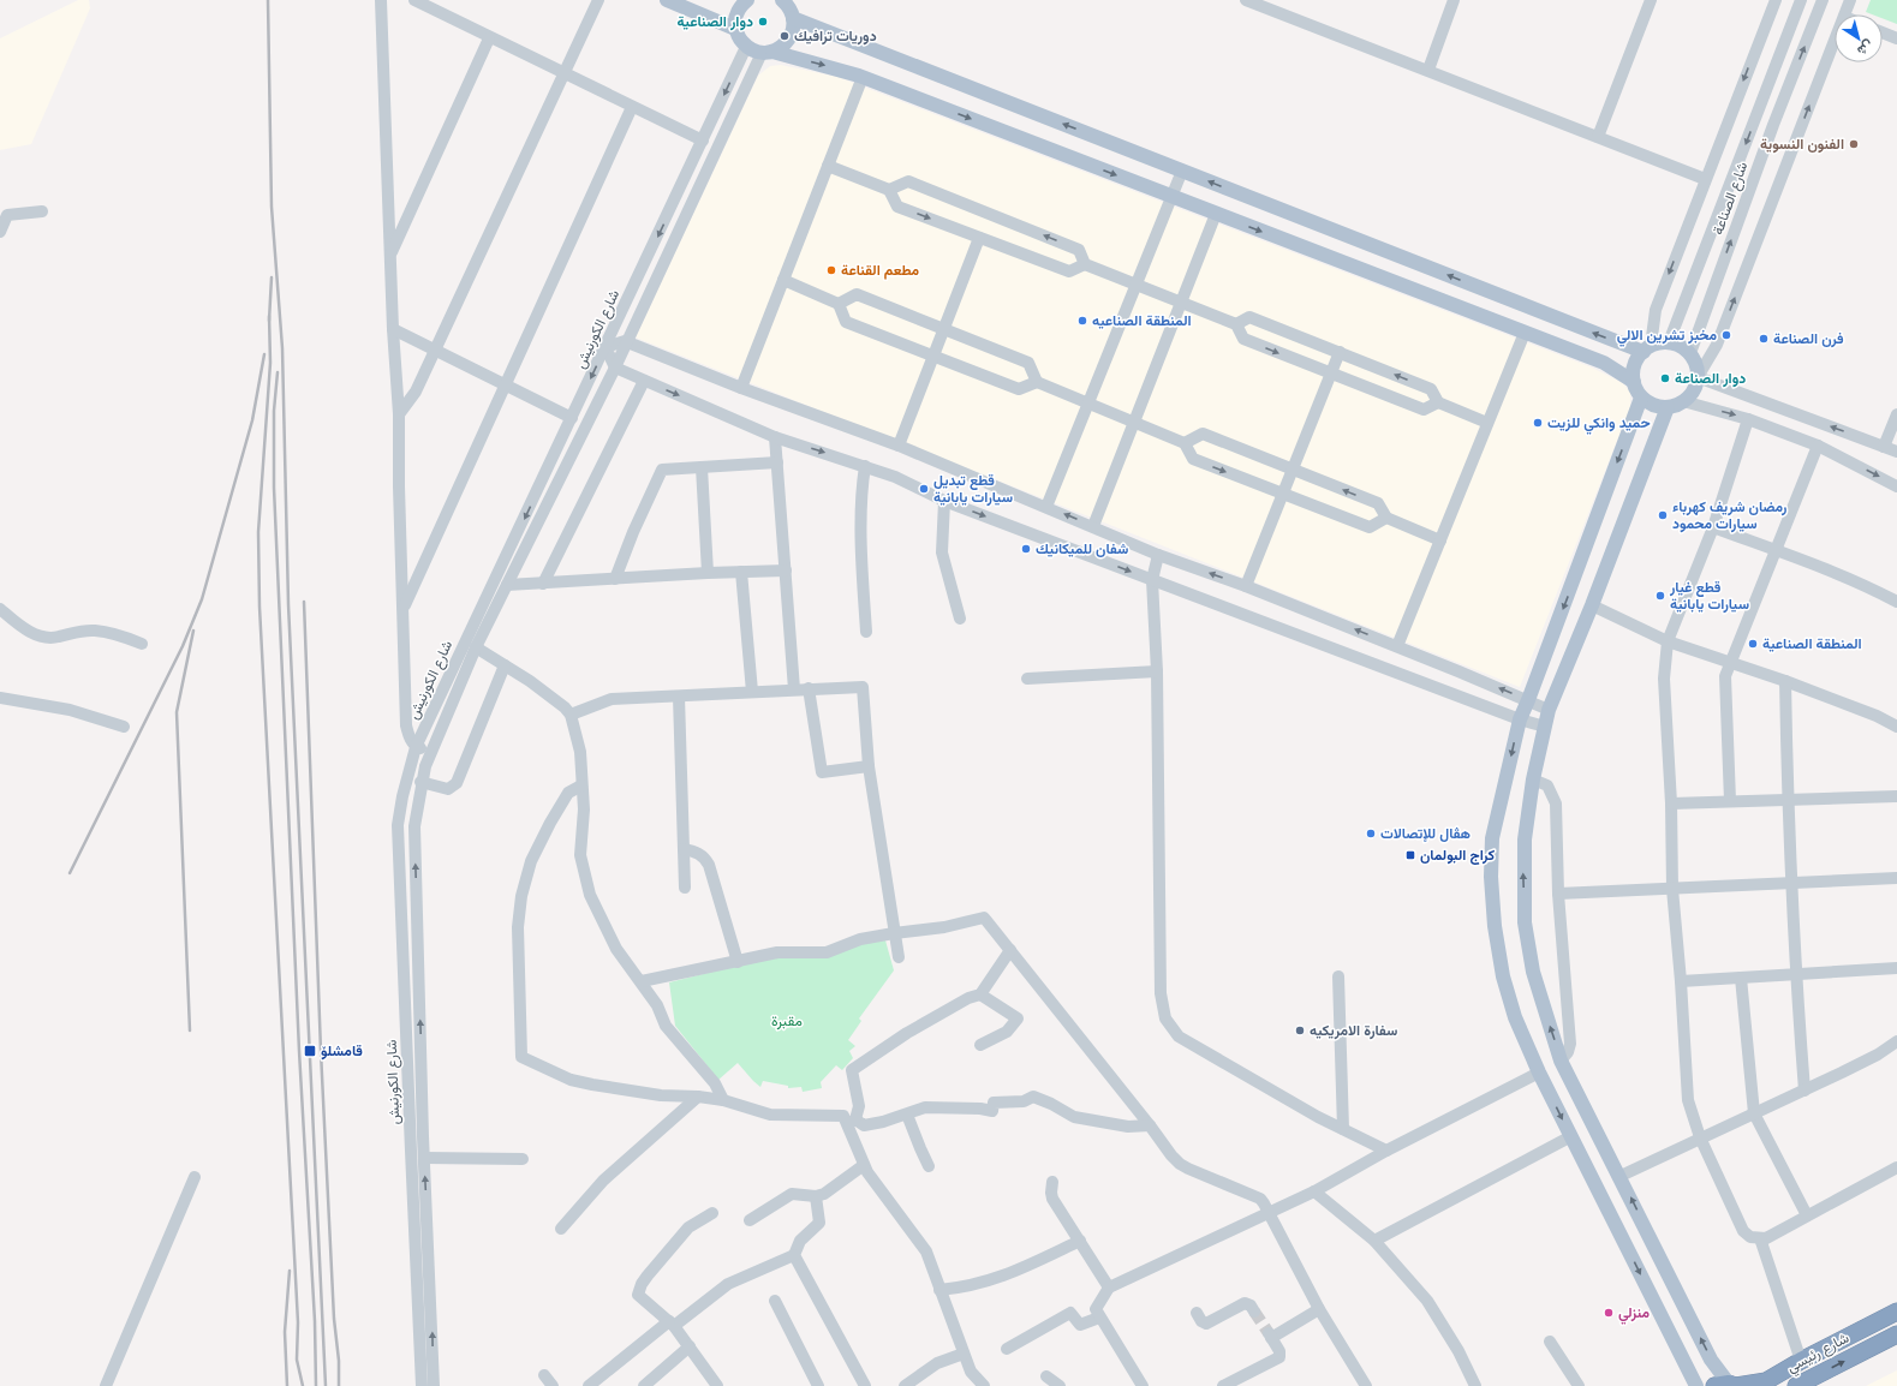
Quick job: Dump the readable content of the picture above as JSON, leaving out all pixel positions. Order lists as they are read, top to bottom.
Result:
{
  "streets": {
    "highway": ["شارع رئيسي"],
    "street": ["شارع الصناعة", "شارع الكورنيش"]
  },
  "parks": ["مقبرة"],
  "places": {
    "other": [
      "دوار الصناعية",
      "دوريات ترافيك",
      "الفنون النسوية",
      "مطعم القناعة",
      "المنطقة الصناعيه",
      "مخبز تشرين الالي",
      "فرن الصناعة",
      "دوار الصناعة",
      "حميد وانكي للزيت",
      "قطع تبديل سيارات يابانية",
      "رمضان شريف كهرباء سيارات محمود",
      "شفان للميكانيك",
      "قطع غيار سيارات يابانية",
      "المنطقة الصناعية",
      "هڤال للإتصالات",
      "سفارة الامريكيه",
      "منزلي"
    ],
    "transit": ["كراج البولمان", "قامشلۆ"]
  },
  "north": "bottom right"
}
